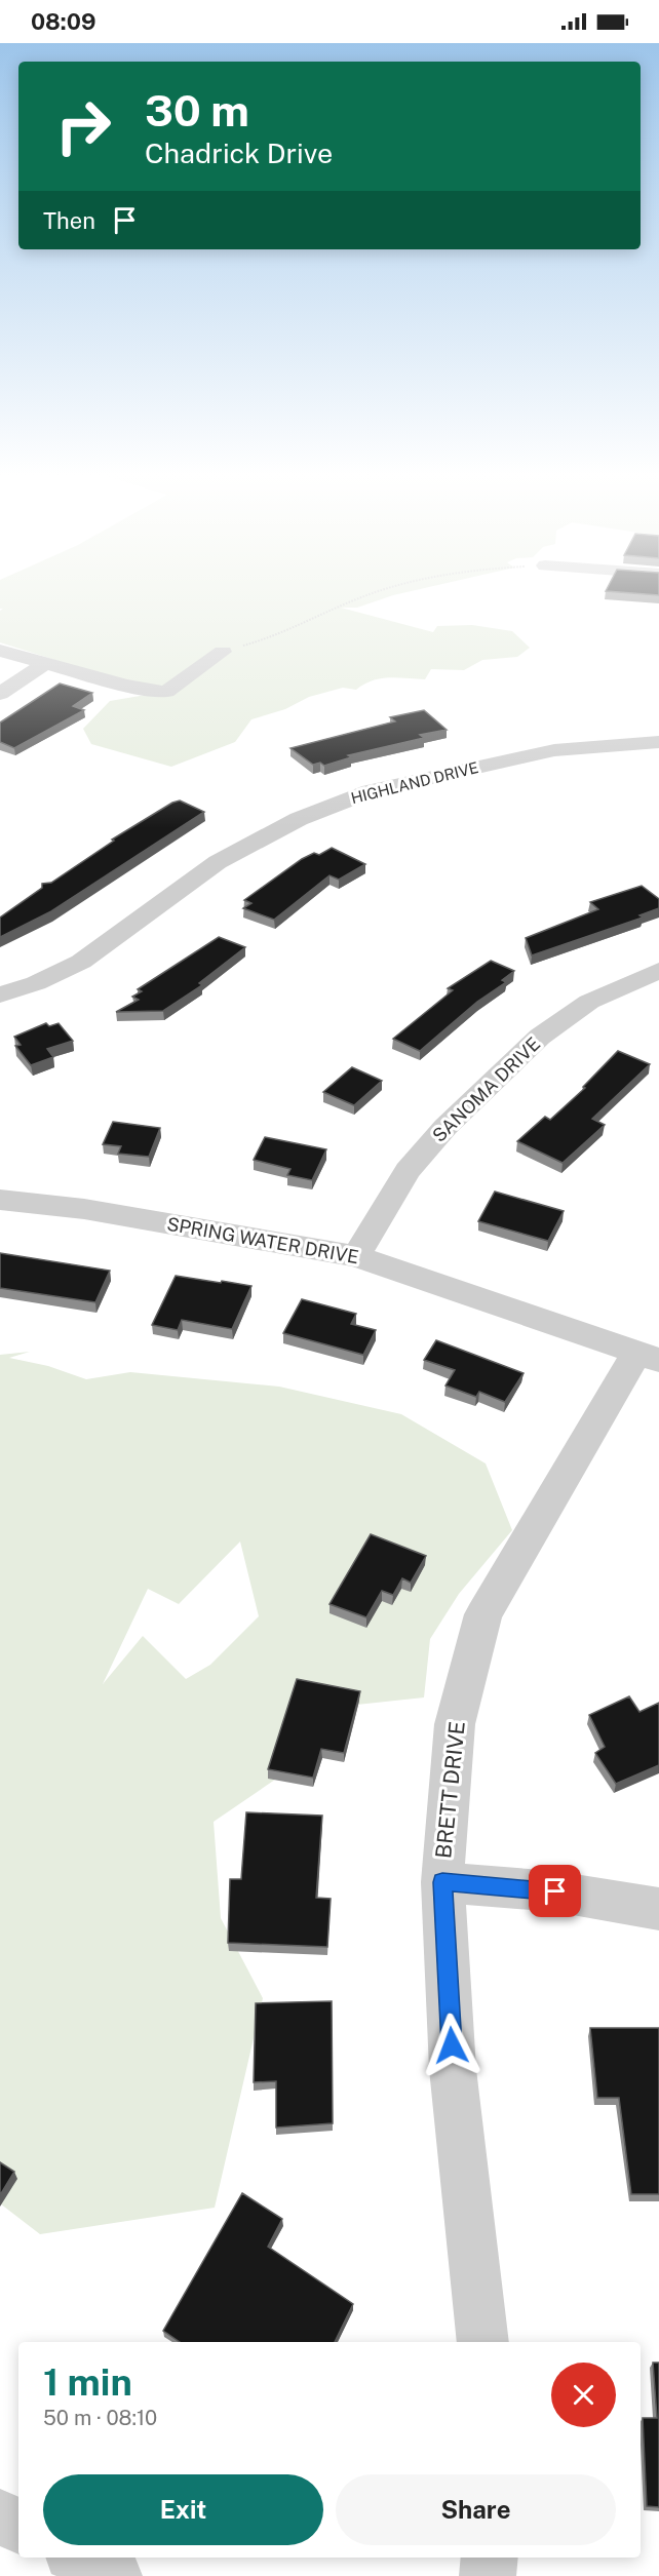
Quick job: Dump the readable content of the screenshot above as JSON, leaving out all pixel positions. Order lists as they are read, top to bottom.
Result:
{
  "streets": {
    "street": [
      "HIGHLAND DRIVE",
      "SANOMA DRIVE",
      "SPRING WATER DRIVE",
      "BRETT DRIVE"
    ]
  },
  "crossings": [
    ["SANOMA DRIVE", "SPRING WATER DRIVE"],
    ["SPRING WATER DRIVE", "BRETT DRIVE"]
  ],
  "page": {
    "status": "08:09",
    "turn": ["30 m", "Chadrick Drive"],
    "then": "Then",
    "heading": ["1 min", "50 m · 08:10"],
    "buttons": ["Exit", "Share"]
  }
}
